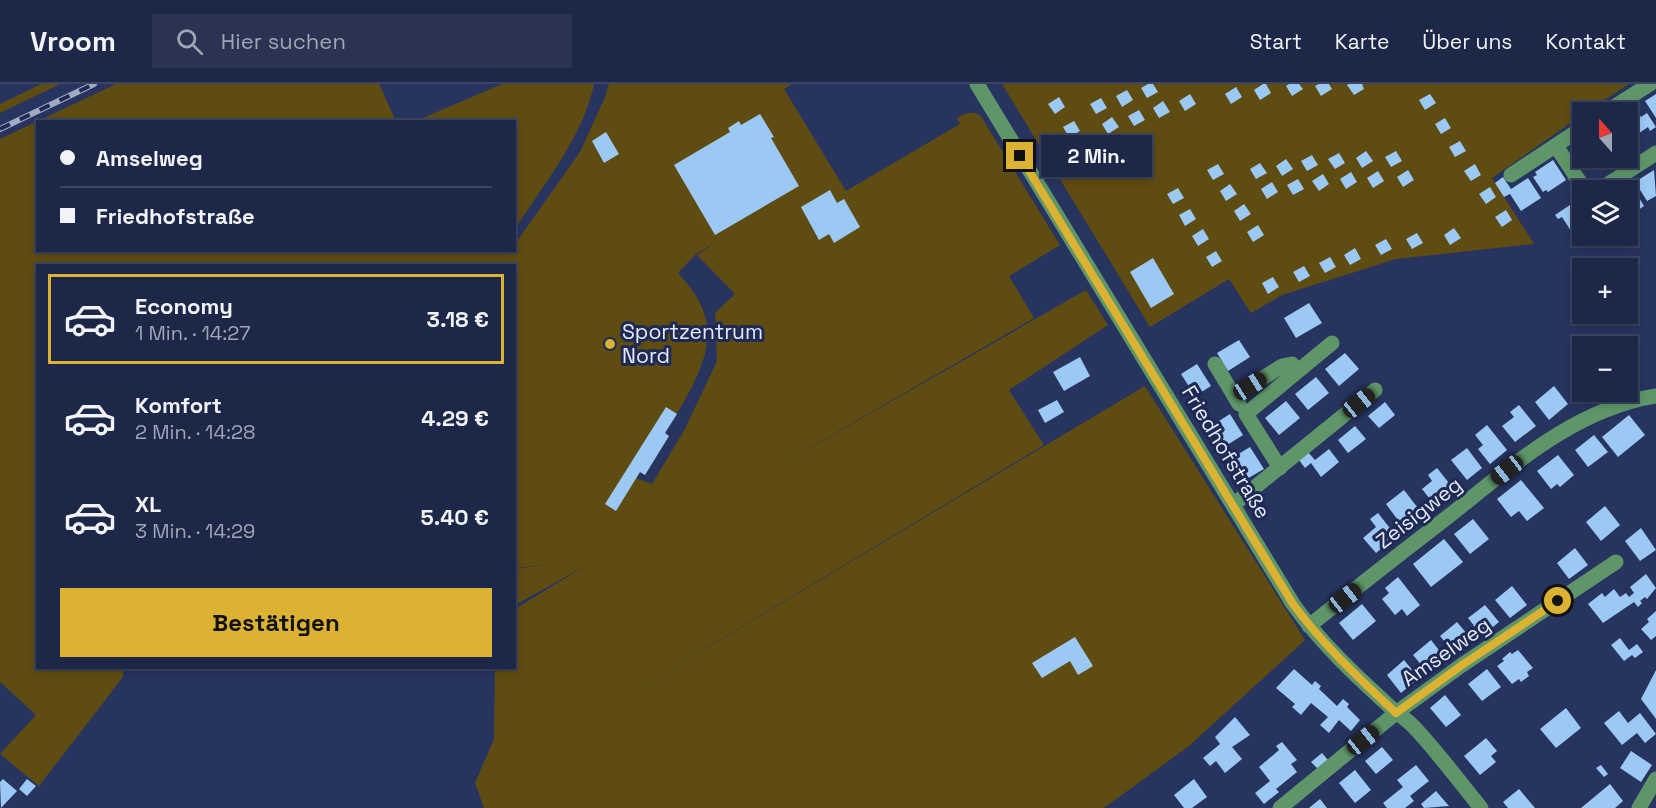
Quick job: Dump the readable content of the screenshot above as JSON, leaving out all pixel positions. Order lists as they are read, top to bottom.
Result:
{
  "streets": {
    "street": ["Friedhofstraße", "Zeisigweg", "Amselweg"]
  },
  "crossings": [
    ["Friedhofstraße", "Zeisigweg"],
    ["Friedhofstraße", "Amselweg"]
  ],
  "places": ["Sportzentrum Nord"],
  "north": "top",
  "page": {
    "header": "Vroom",
    "search": "Hier suchen",
    "nav": [
      "Start",
      "Karte",
      "Über uns",
      "Kontakt"
    ],
    "map_buttons": ["+", "−"],
    "banner": ["Amselweg", "Friedhofstraße"],
    "bubble": "2 Min.",
    "list": [
      {
        "name": "Economy",
        "note": "1 Min. · 14:27",
        "value": "3.18 €"
      },
      {
        "name": "Komfort",
        "note": "2 Min. · 14:28",
        "value": "4.29 €"
      },
      {
        "name": "XL",
        "note": "3 Min. · 14:29",
        "value": "5.40 €"
      }
    ],
    "buttons": "Bestätigen"
  }
}
